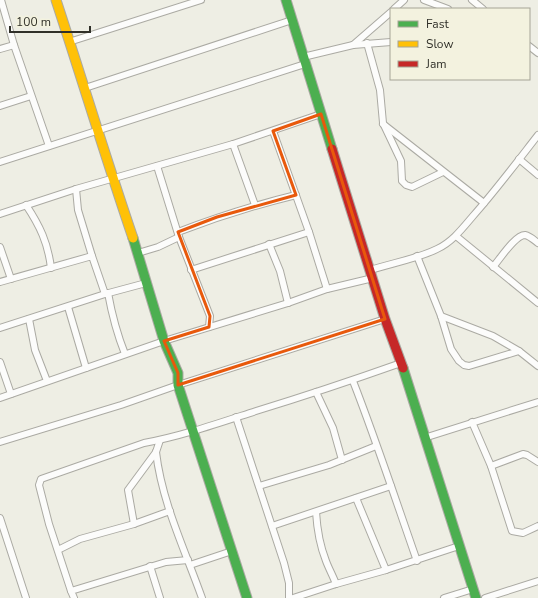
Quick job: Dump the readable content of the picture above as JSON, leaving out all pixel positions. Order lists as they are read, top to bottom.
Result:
{
  "legend": ["Fast", "Slow", "Jam"],
  "scale_bar": "100 m"
}
